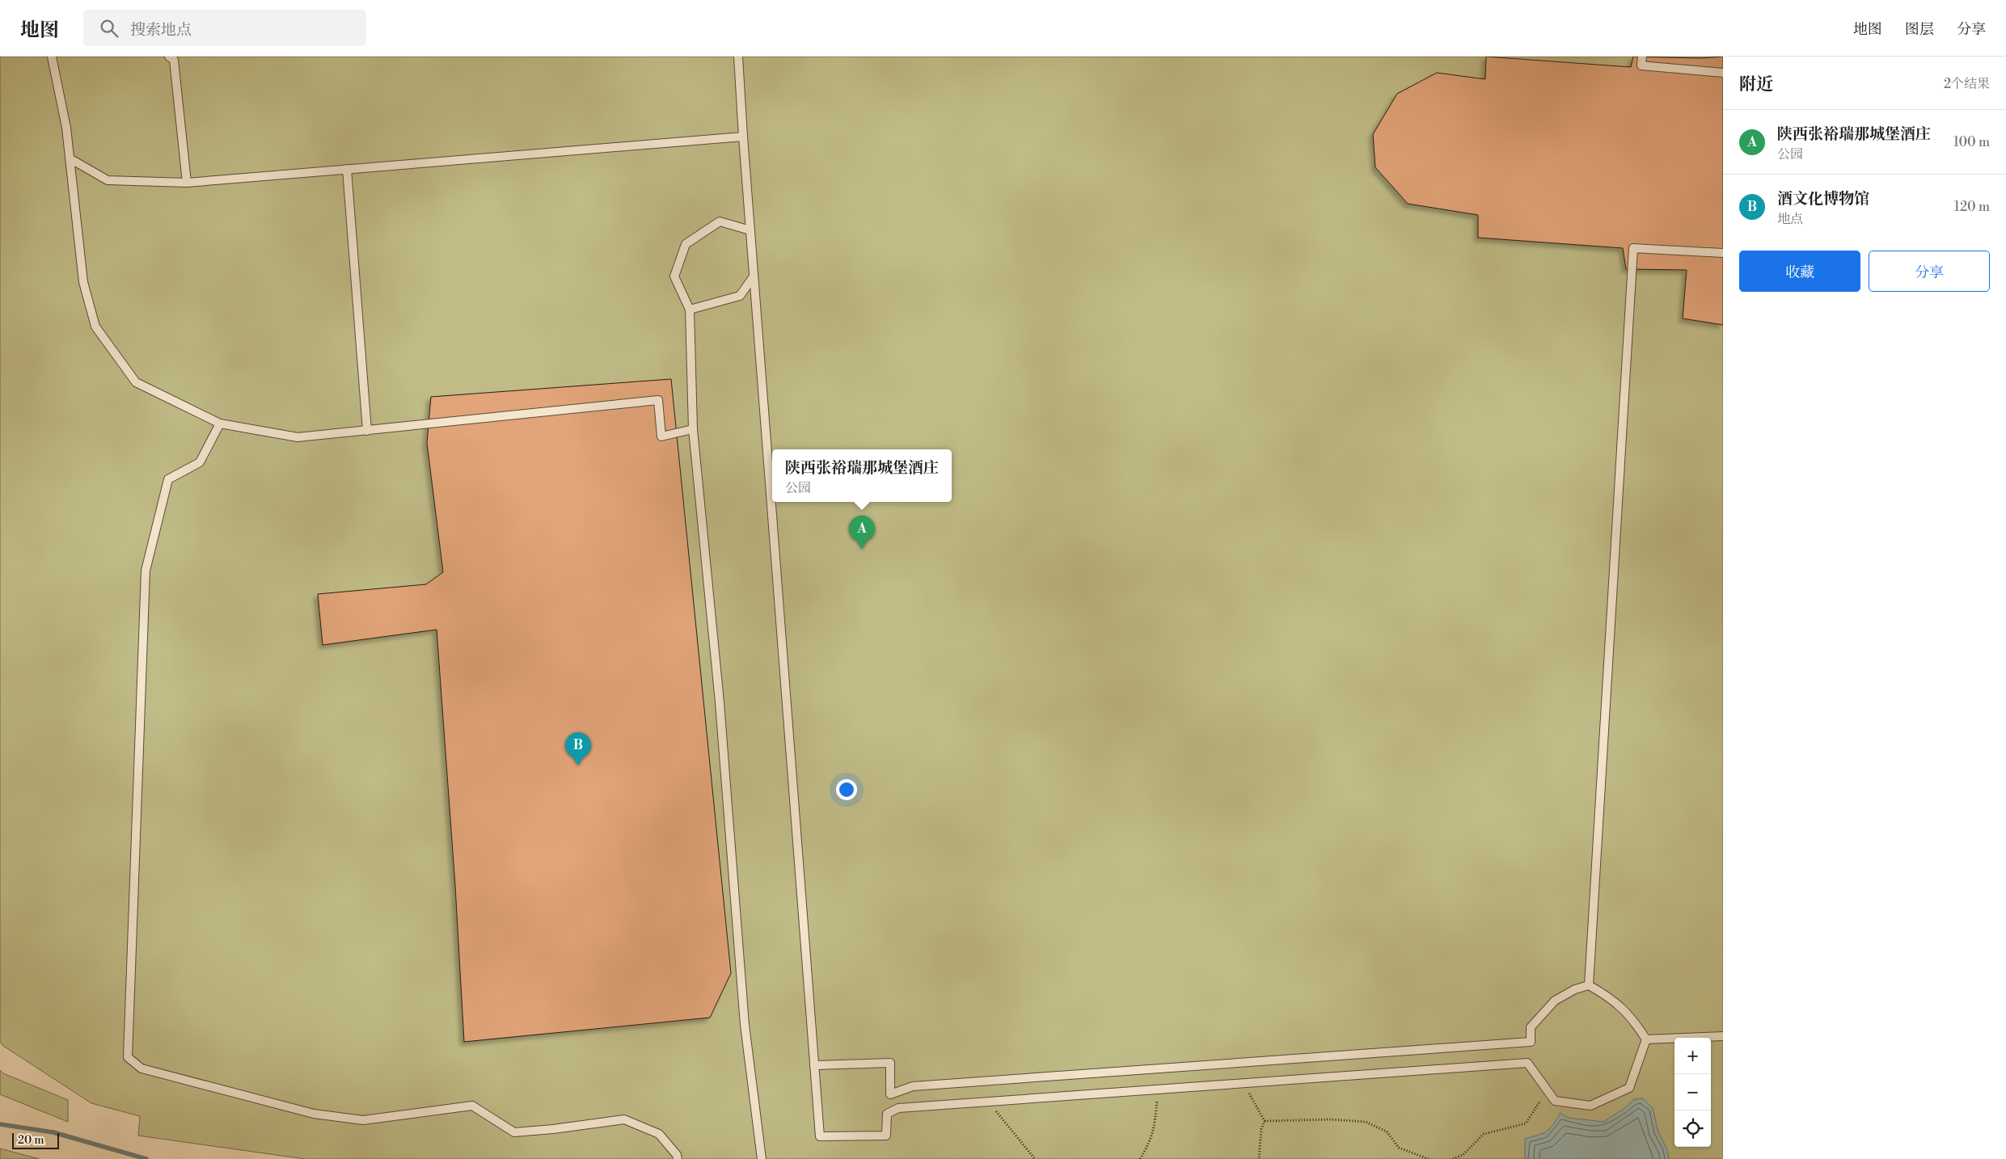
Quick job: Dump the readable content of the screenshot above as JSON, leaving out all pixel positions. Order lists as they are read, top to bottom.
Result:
{
  "scale_bar": "20 m",
  "page": {
    "header": "地图",
    "search": "搜索地点",
    "nav": ["地图", "图层", "分享"],
    "heading": ["附近", "2个结果"],
    "list": [
      {
        "mark": "A",
        "name": "陕西张裕瑞那城堡酒庄",
        "note": "公园",
        "value": "100 m"
      },
      {
        "mark": "B",
        "name": "酒文化博物馆",
        "note": "地点",
        "value": "120 m"
      }
    ],
    "buttons": ["收藏", "分享"],
    "popup": ["陕西张裕瑞那城堡酒庄", "公园"],
    "pins": ["A", "B"],
    "map_buttons": ["+", "−"],
    "scale": "20 m"
  }
}
